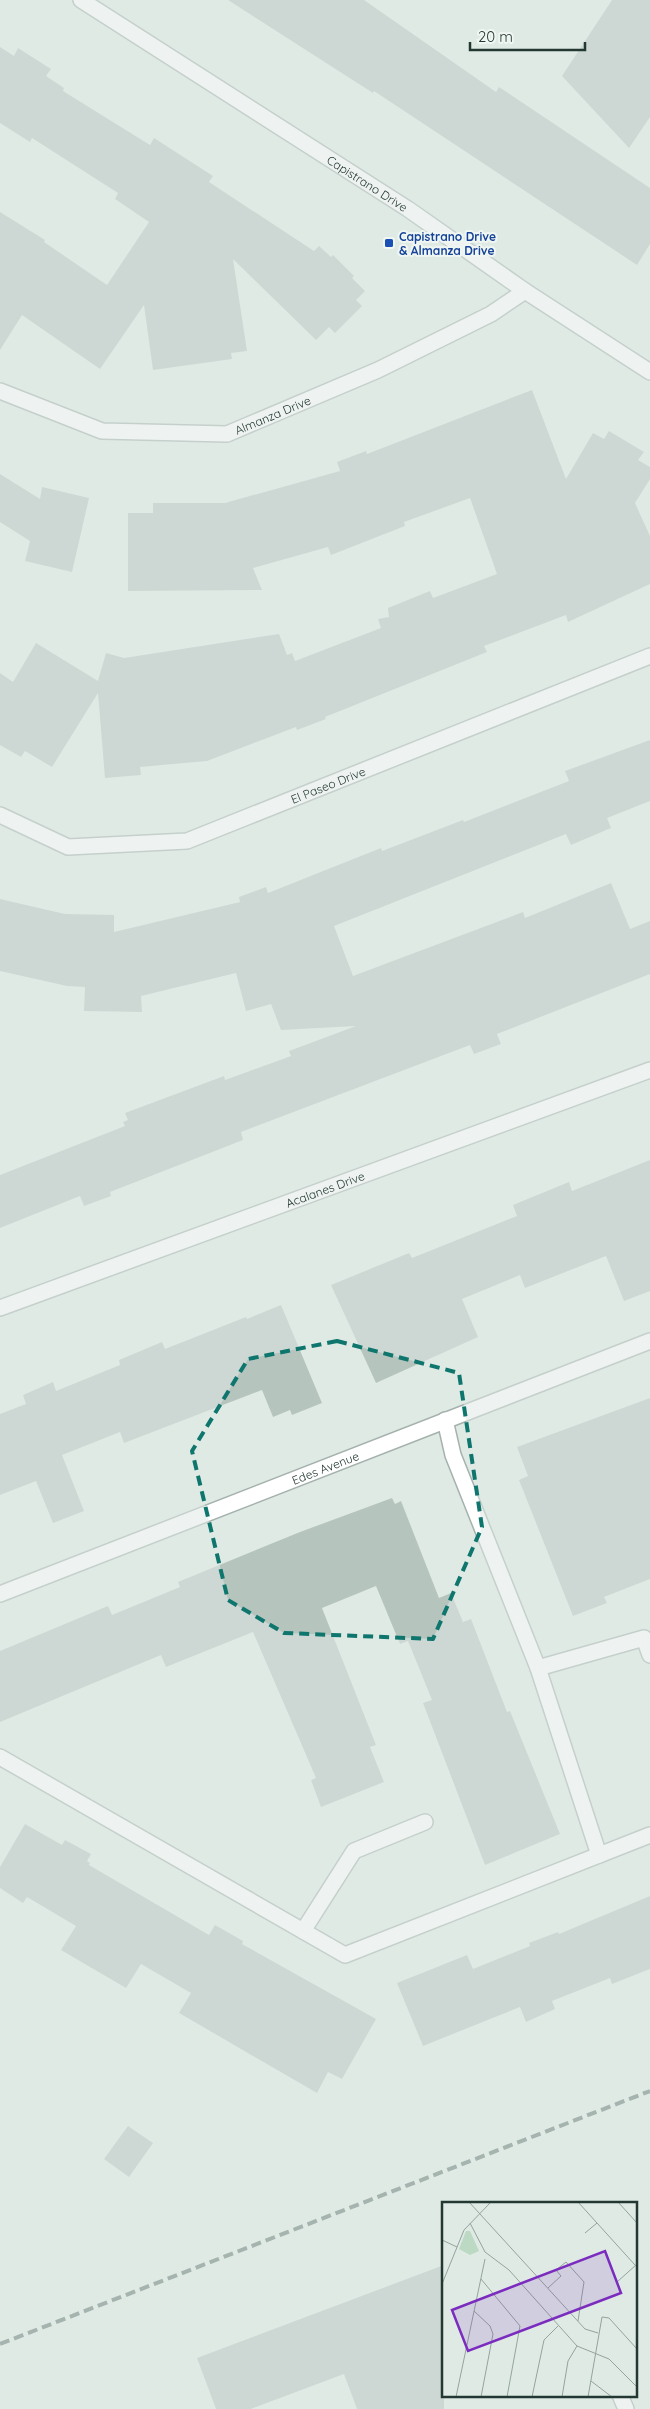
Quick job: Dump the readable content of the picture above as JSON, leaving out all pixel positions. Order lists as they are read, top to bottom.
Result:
{
  "streets": {
    "street": [
      "Capistrano Drive",
      "Almanza Drive",
      "El Paseo Drive",
      "Acalanes Drive",
      "Edes Avenue"
    ]
  },
  "crossings": [
    ["Capistrano Drive", "Almanza Drive"]
  ],
  "places": {
    "transit": ["Capistrano Drive & Almanza Drive"]
  },
  "scale_bar": "20 m"
}
